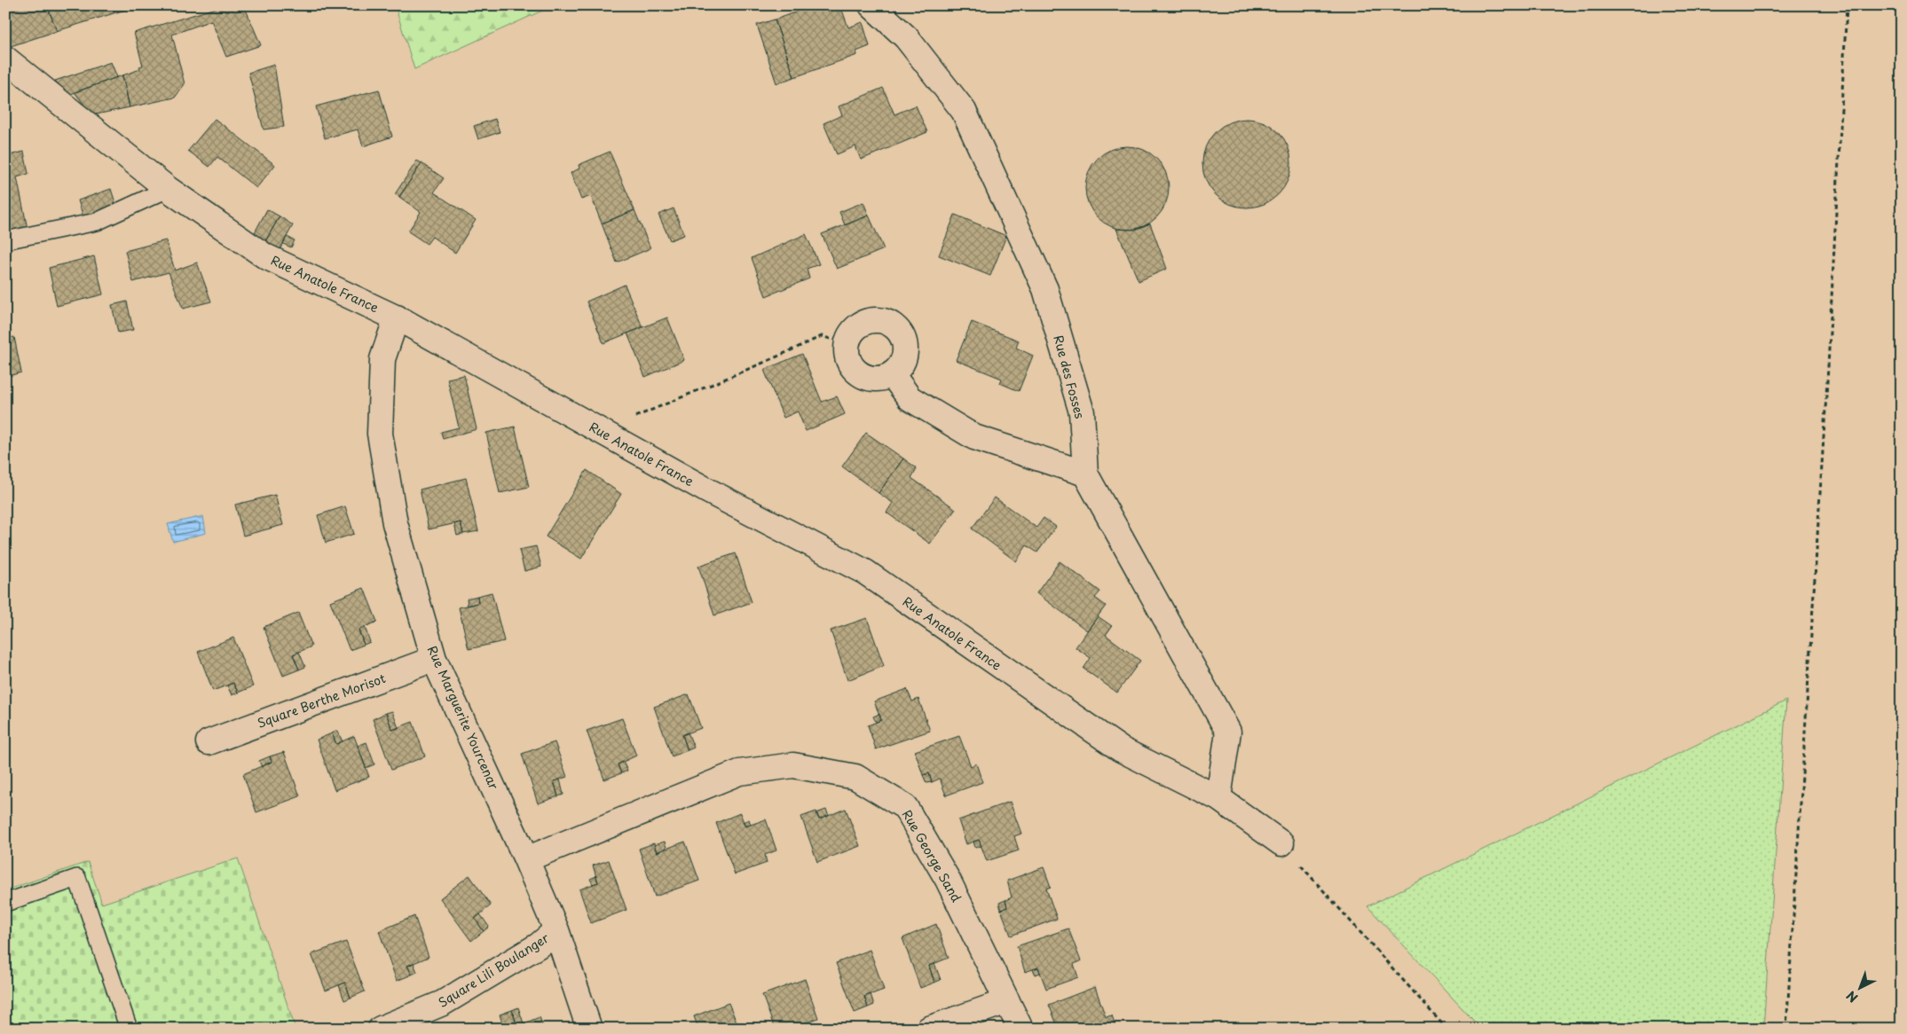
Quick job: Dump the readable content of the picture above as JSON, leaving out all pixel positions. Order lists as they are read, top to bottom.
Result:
{
  "streets": {
    "street": [
      "Rue Anatole France",
      "Rue des Fosses",
      "Square Berthe Morisot",
      "Rue Marguerite Yourcenar",
      "Rue George Sand",
      "Square Lili Boulanger"
    ]
  },
  "crossings": [
    ["Rue Anatole France", "Rue des Fosses"],
    ["Rue Anatole France", "Rue Marguerite Yourcenar"],
    ["Square Berthe Morisot", "Rue Marguerite Yourcenar"],
    ["Rue Marguerite Yourcenar", "Rue George Sand"],
    ["Rue Marguerite Yourcenar", "Square Lili Boulanger"]
  ],
  "north": "bottom left"
}
